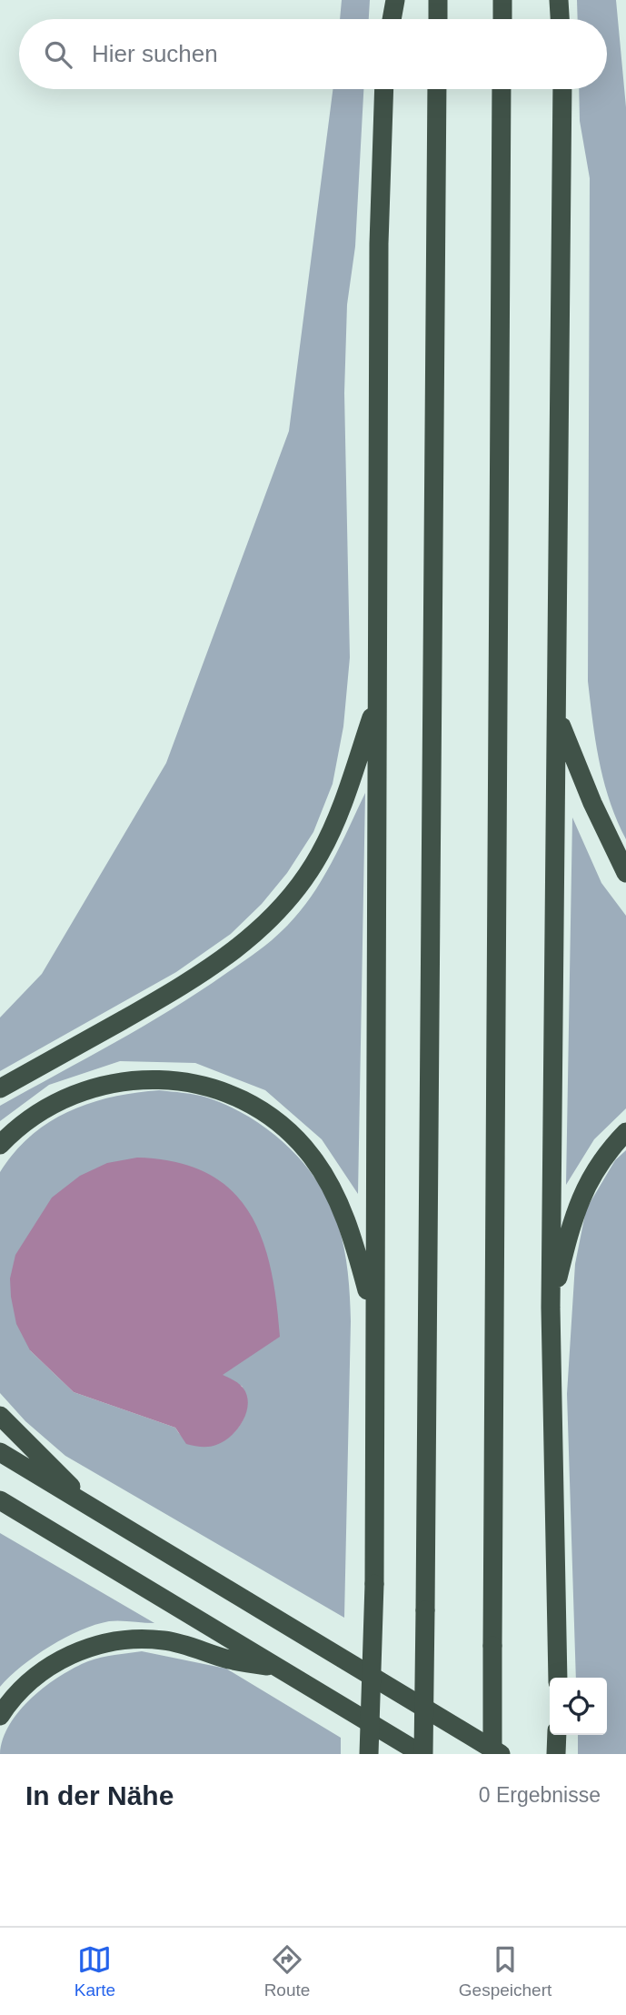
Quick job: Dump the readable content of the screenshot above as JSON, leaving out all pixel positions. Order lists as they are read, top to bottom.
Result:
{
  "page": {
    "search": "Hier suchen",
    "heading": ["In der Nähe", "0 Ergebnisse"],
    "nav": ["Karte", "Route", "Gespeichert"]
  }
}
